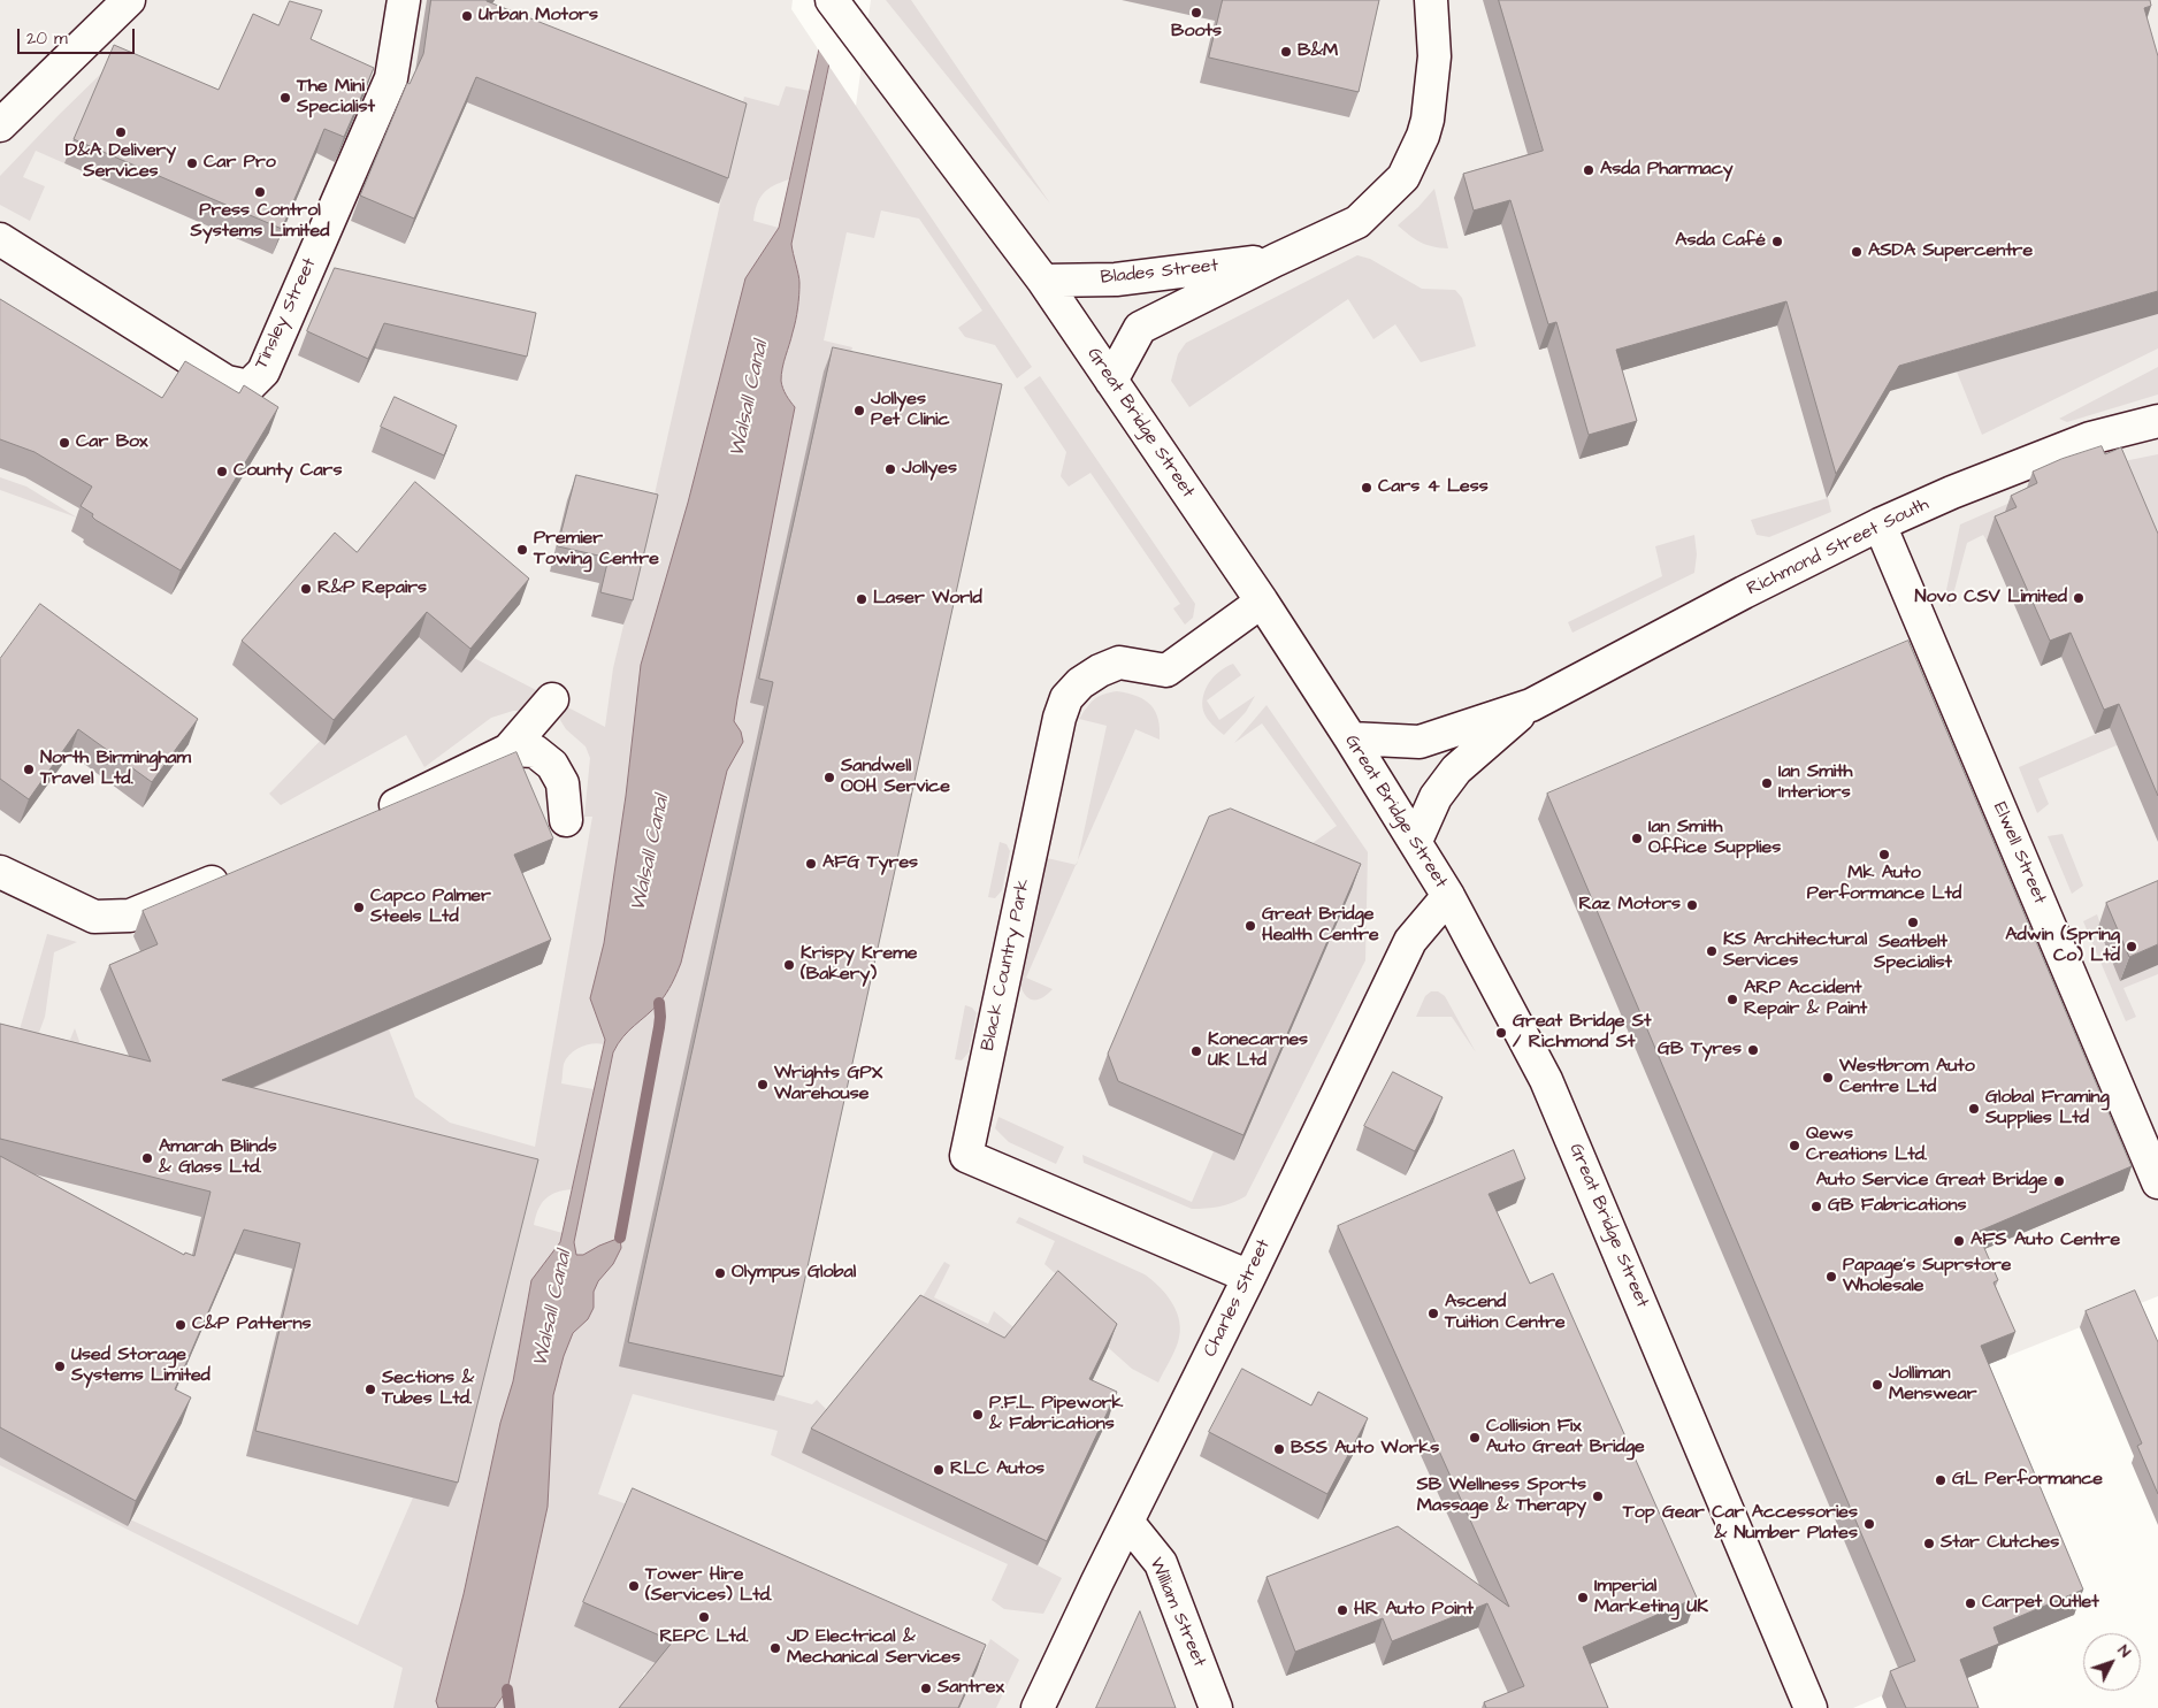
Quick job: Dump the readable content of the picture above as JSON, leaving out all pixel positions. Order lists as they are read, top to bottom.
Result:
{
  "streets": {
    "street": [
      "Blades Street",
      "Tinsley Street",
      "Great Bridge Street",
      "Richmond Street South",
      "Elwell Street",
      "Black Country Park",
      "Charles Street",
      "William Street"
    ]
  },
  "crossings": [
    ["Blades Street", "Great Bridge Street"],
    ["Great Bridge Street", "Richmond Street South"],
    ["Great Bridge Street", "Black Country Park"],
    ["Great Bridge Street", "Charles Street"],
    ["Richmond Street South", "Elwell Street"],
    ["Black Country Park", "Charles Street"],
    ["Charles Street", "William Street"]
  ],
  "water": ["Walsall Canal"],
  "places": [
    "Boots",
    "Urban Motors",
    "B&M",
    "The Mini Specialist",
    "D&A Delivery Services",
    "Car Pro",
    "Asda Pharmacy",
    "Press Control Systems Limited",
    "Asda Café",
    "ASDA Supercentre",
    "Jollyes Pet Clinic",
    "Car Box",
    "Jollyes",
    "County Cars",
    "Cars 4 Less",
    "Premier Towing Centre",
    "R&P Repairs",
    "Novo CSV Limited",
    "Laser World",
    "North Birmingham Travel Ltd.",
    "Sandwell OOH Service",
    "Ian Smith Interiors",
    "Ian Smith Office Supplies",
    "Mk Auto Performance Ltd",
    "AFG Tyres",
    "Raz Motors",
    "Capco Palmer Steels Ltd",
    "Seatbelt Specialist",
    "Great Bridge Health Centre",
    "Adwin (Spring Co) Ltd",
    "KS Architectural Services",
    "Krispy Kreme (Bakery)",
    "ARP Accident Repair & Paint",
    "Great Bridge St / Richmond St",
    "GB Tyres",
    "Konecarnes UK Ltd",
    "Westbrom Auto Centre Ltd",
    "Wrights GPX Warehouse",
    "Global Framing Supplies Ltd",
    "Qews Creations Ltd.",
    "Amarah Blinds & Glass Ltd.",
    "Auto Service Great Bridge",
    "GB Fabrications",
    "AFS Auto Centre",
    "Olympus Global",
    "Papage's Suprstore Wholesale",
    "Ascend Tuition Centre",
    "C&P Patterns",
    "Used Storage Systems Limited",
    "Jolliman Menswear",
    "Sections & Tubes Ltd.",
    "P.F.L. Pipework & Fabrications",
    "Collision Fix Auto Great Bridge",
    "BSS Auto Works",
    "RLC Autos",
    "GL Performance",
    "SB Wellness Sports Massage & Therapy",
    "Top Gear Car Accessories & Number Plates",
    "Star Clutches",
    "Tower Hire (Services) Ltd.",
    "Imperial Marketing UK",
    "Carpet Outlet",
    "HR Auto Point",
    "REPC Ltd.",
    "JD Electrical & Mechanical Services",
    "Santrex"
  ],
  "scale_bar": "20 m",
  "north": "top right"
}
